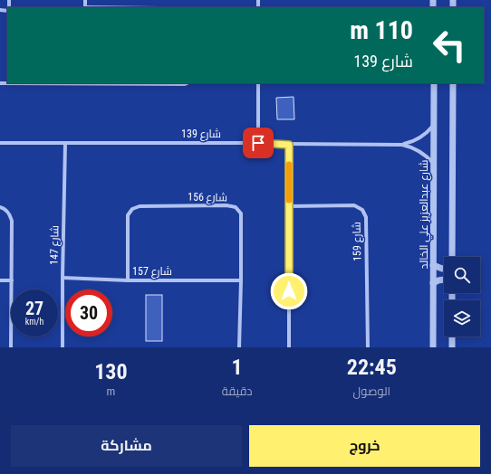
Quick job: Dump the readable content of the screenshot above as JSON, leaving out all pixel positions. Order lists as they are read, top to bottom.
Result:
{
  "streets": {
    "street": [
      "شارع 139",
      "شارع 156",
      "شارع عبدالعزيز علي الخالد",
      "شارع 159",
      "شارع 147",
      "شارع 157"
    ]
  },
  "crossings": [
    ["شارع 139", "شارع عبدالعزيز علي الخالد"],
    ["شارع 139", "شارع 147"],
    ["شارع 156", "شارع 157"],
    ["شارع 147", "شارع 157"]
  ],
  "page": {
    "turn": ["110 m", "شارع 139"],
    "speed": "27 km/h",
    "limit": "30",
    "eta": [
      "22:45",
      "الوصول",
      "1",
      "دقيقة",
      "130",
      "m"
    ],
    "buttons": ["خروج", "مشاركة"]
  }
}
